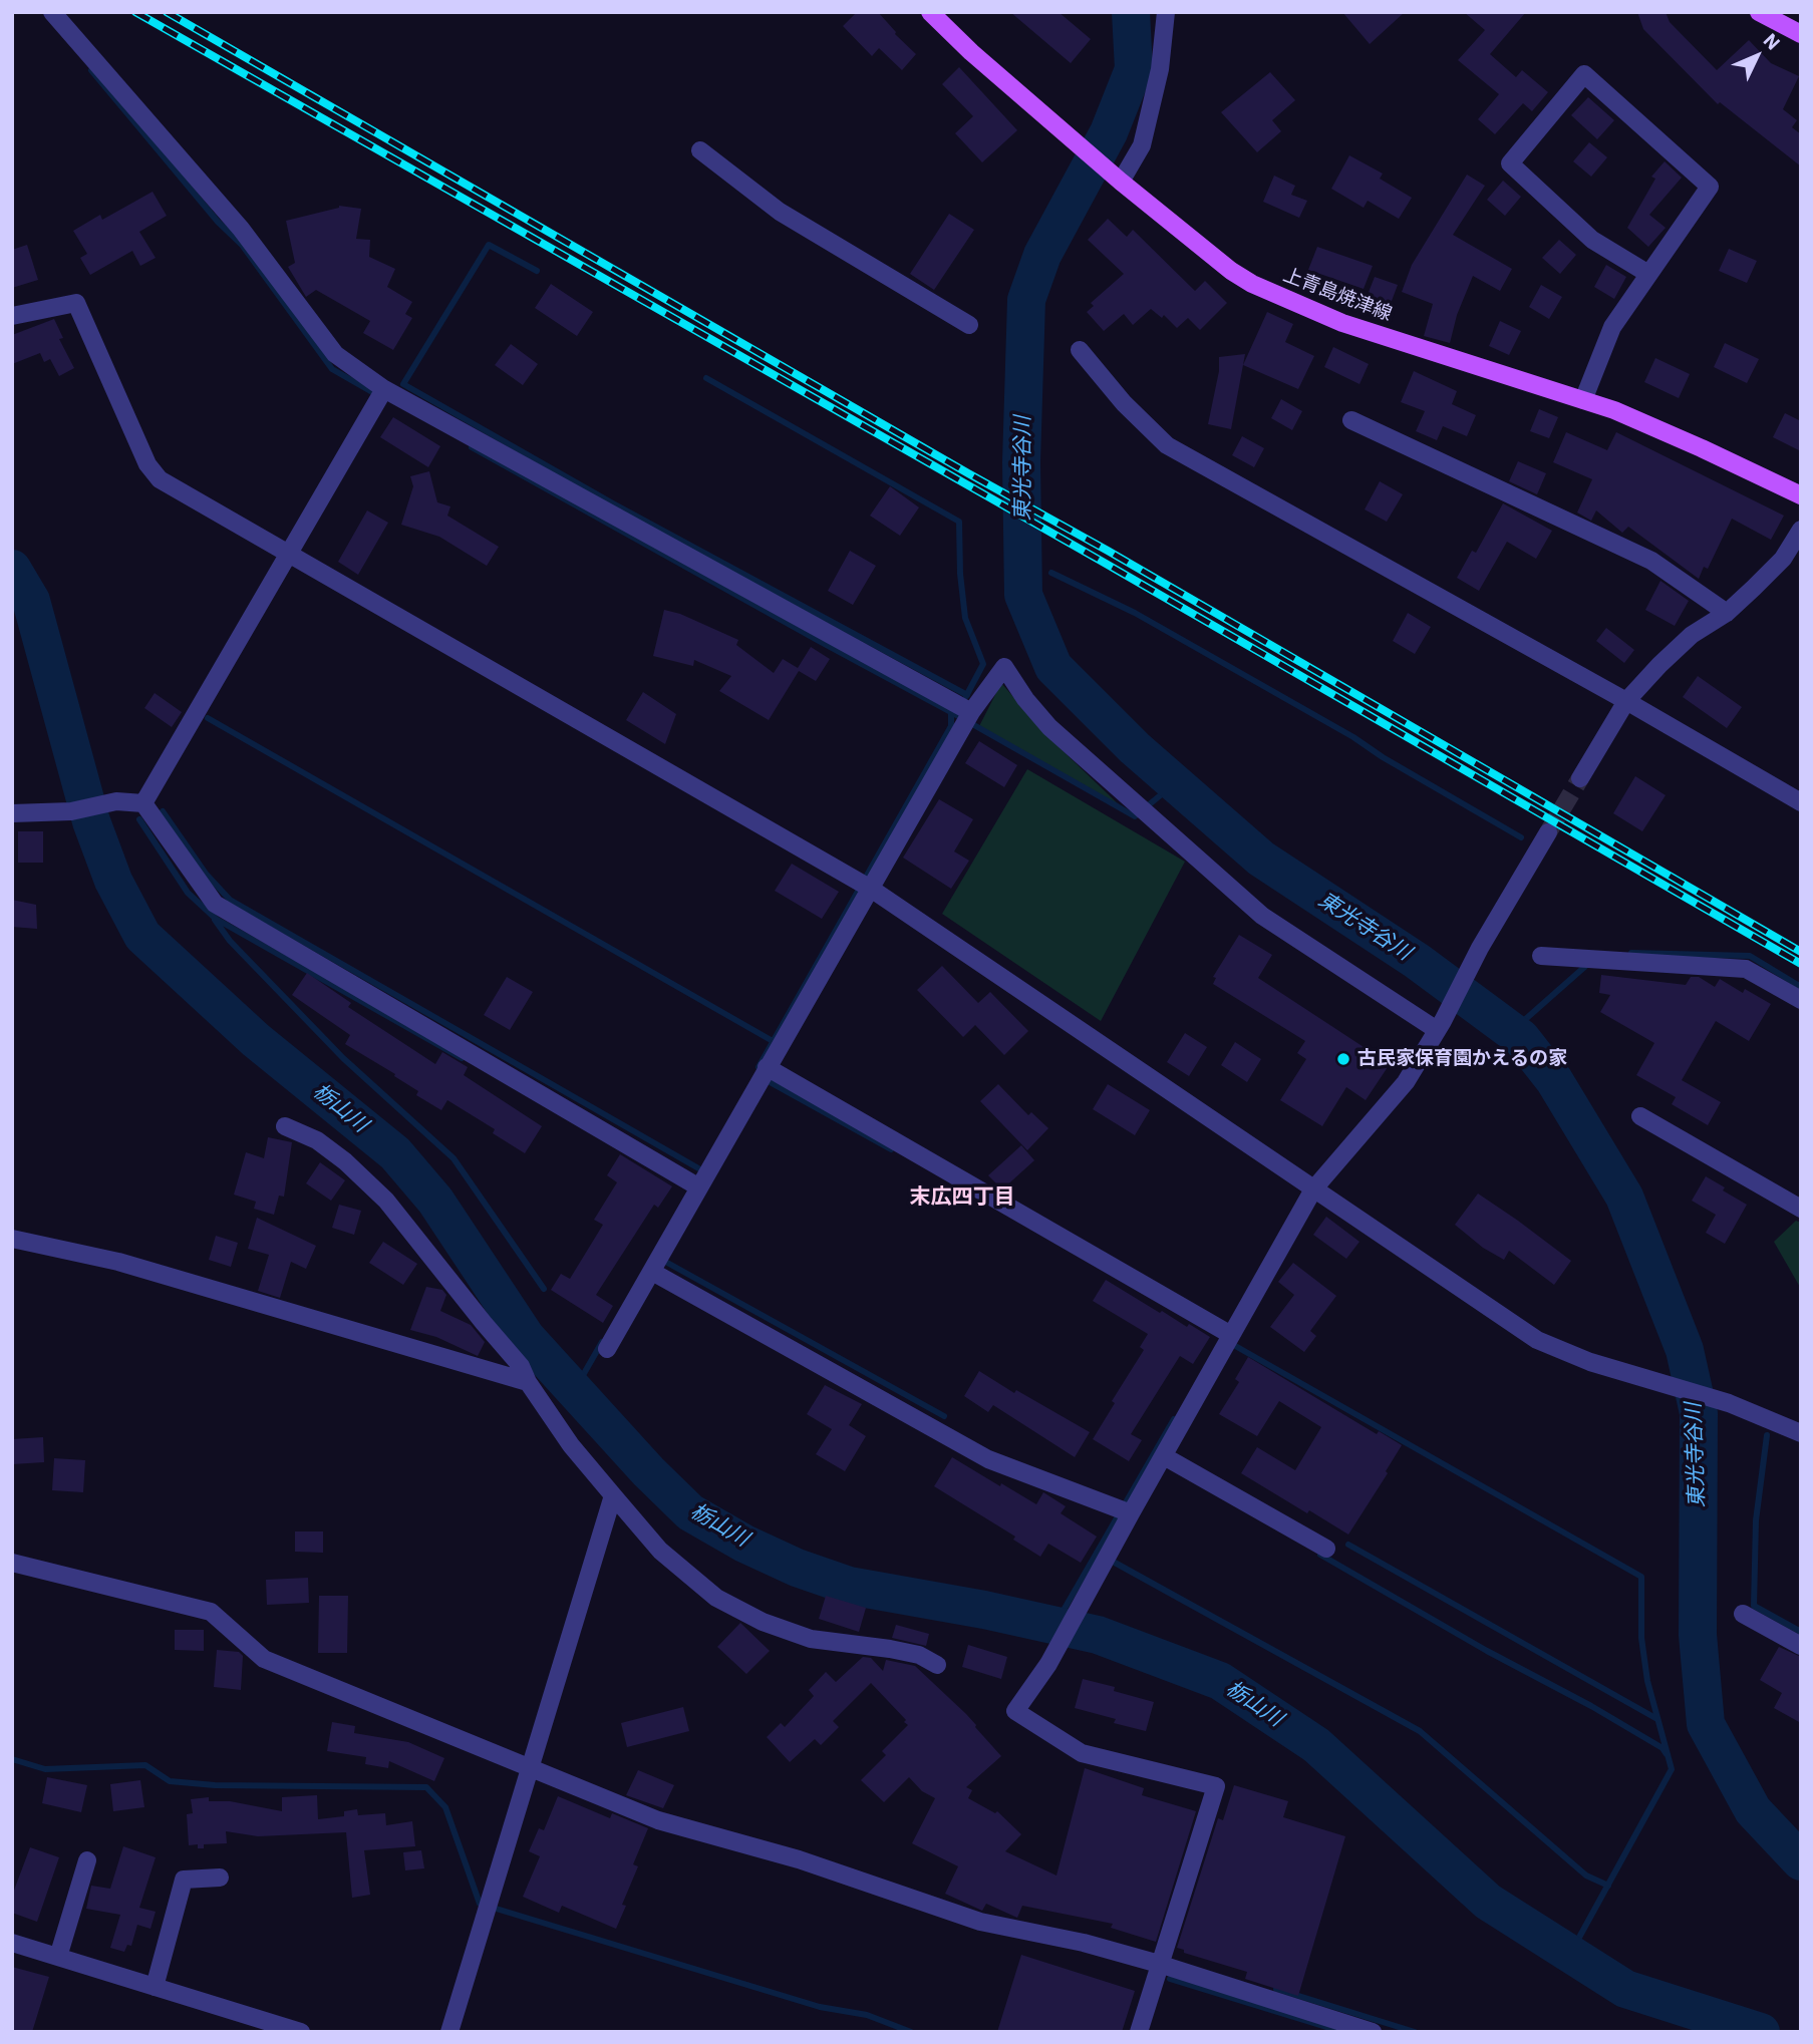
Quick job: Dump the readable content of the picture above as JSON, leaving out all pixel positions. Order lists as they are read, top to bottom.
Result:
{
  "streets": {
    "main road": ["上青島焼津線"]
  },
  "districts": ["末広四丁目"],
  "water": ["東光寺谷川", "栃山川"],
  "places": ["古民家保育園かえるの家"],
  "north": "top right"
}
